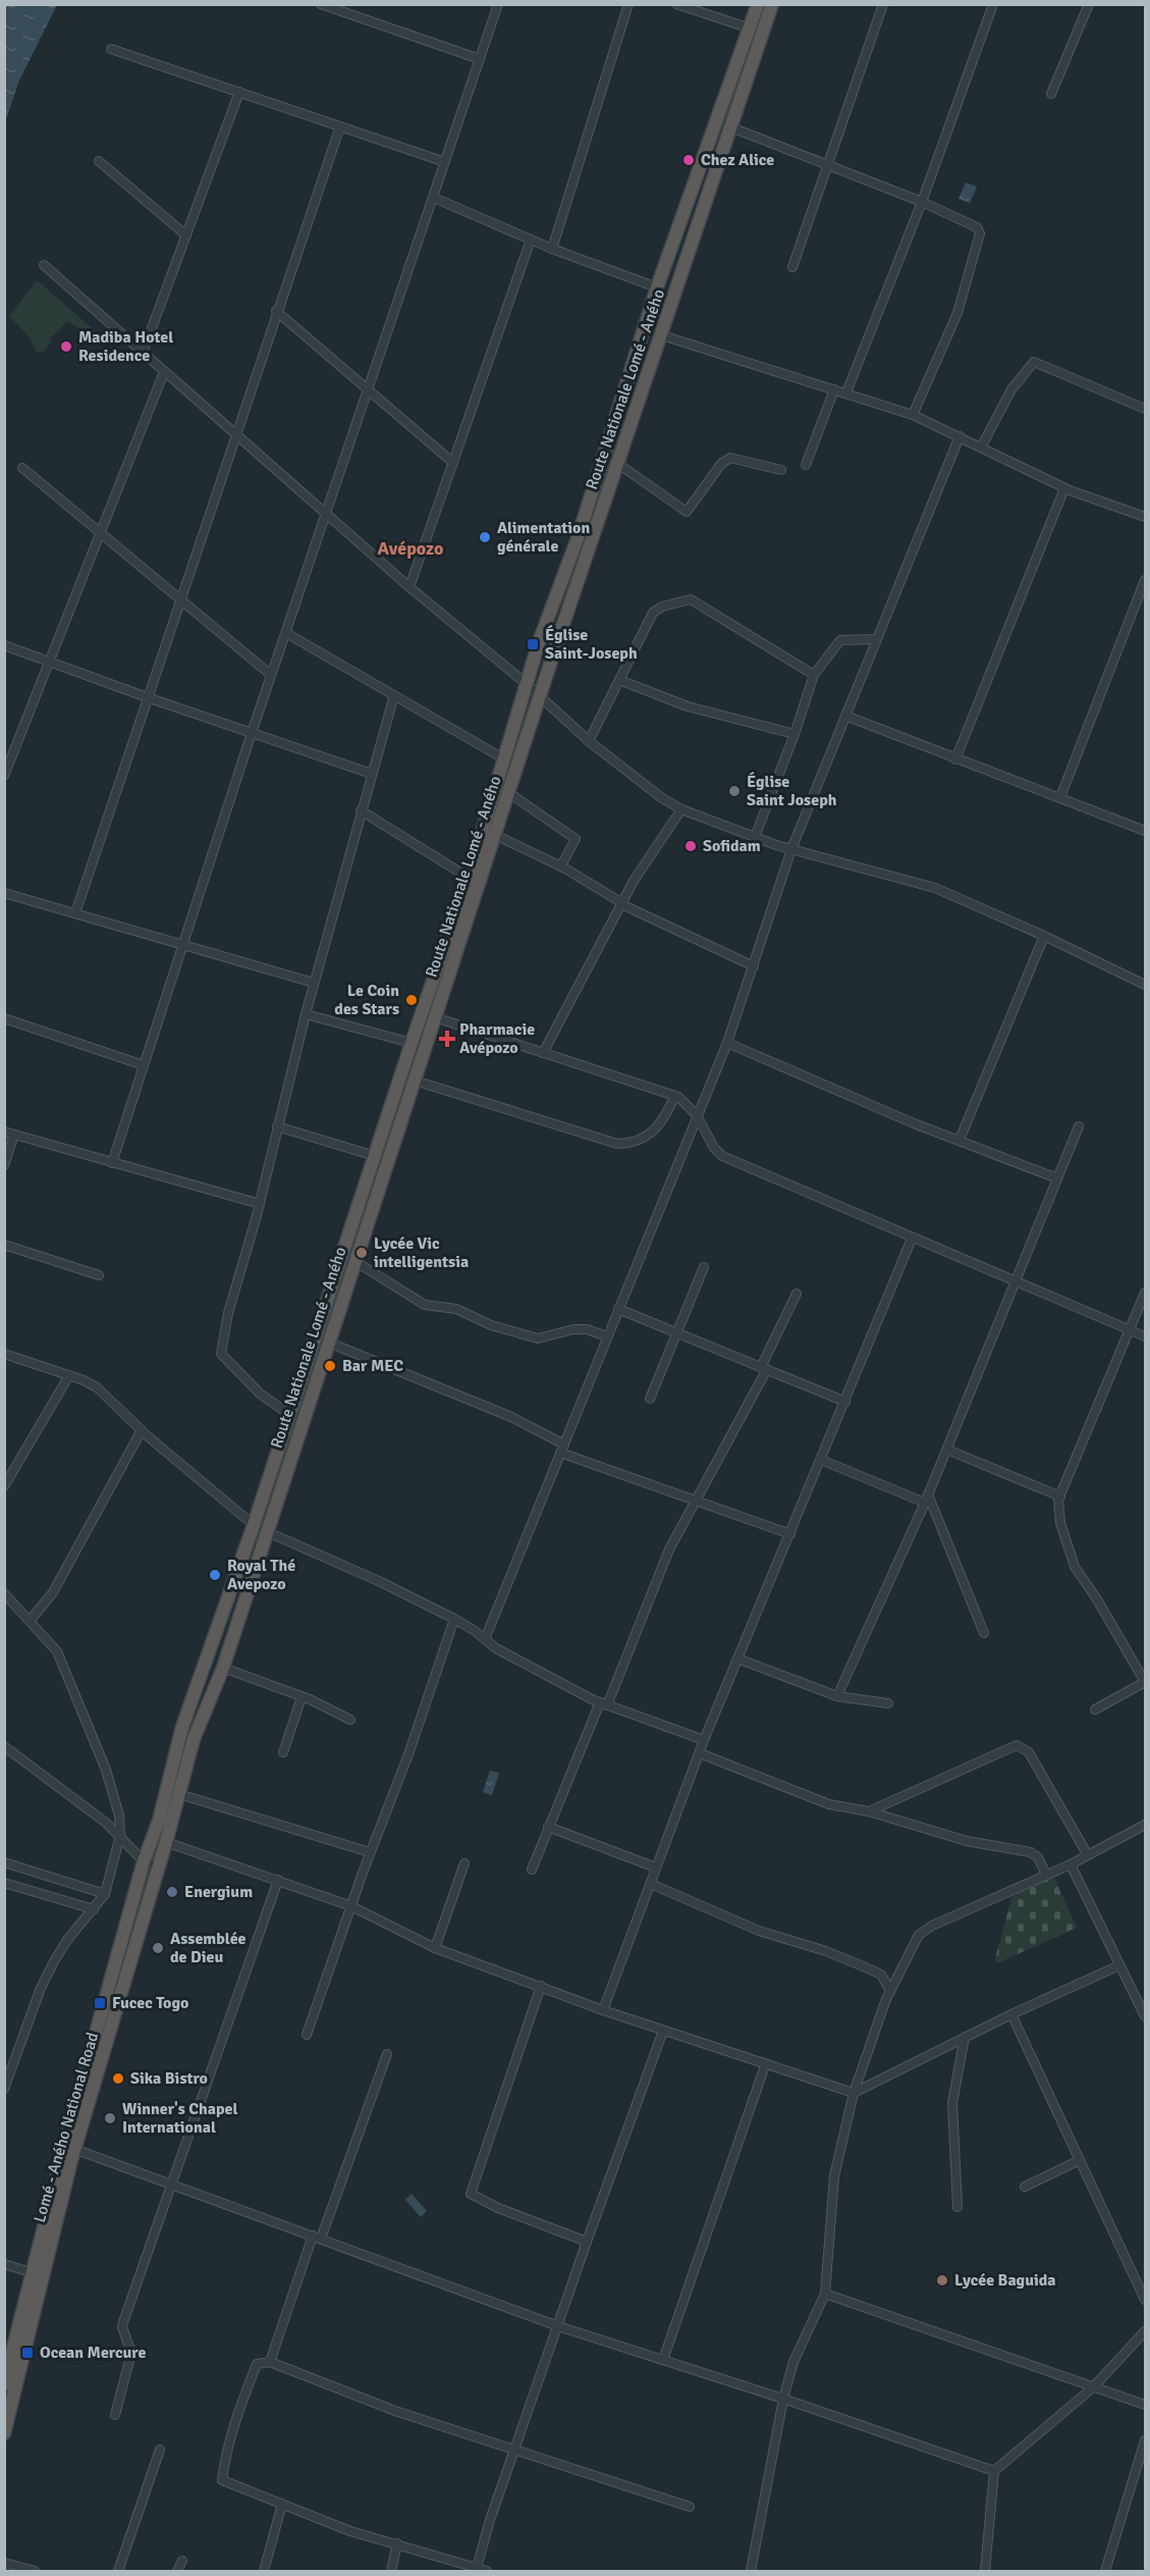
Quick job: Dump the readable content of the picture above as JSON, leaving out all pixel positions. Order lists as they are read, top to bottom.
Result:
{
  "streets": {
    "highway": ["Route Nationale Lomé - Aného", "Lomé - Aného National Road"]
  },
  "crossings": [
    ["Route Nationale Lomé - Aného", "Lomé - Aného National Road"]
  ],
  "districts": ["Avépozo"],
  "places": {
    "other": [
      "Chez Alice",
      "Madiba Hotel Residence",
      "Alimentation générale",
      "Église Saint Joseph",
      "Sofidam",
      "Le Coin des Stars",
      "Lycée Vic intelligentsia",
      "Bar MEC",
      "Royal Thé Avepozo",
      "Energium",
      "Assemblée de Dieu",
      "Sika Bistro",
      "Winner's Chapel International",
      "Lycée Baguida"
    ],
    "transit": ["Église Saint-Joseph", "Fucec Togo", "Ocean Mercure"],
    "health": ["Pharmacie Avépozo"]
  }
}
